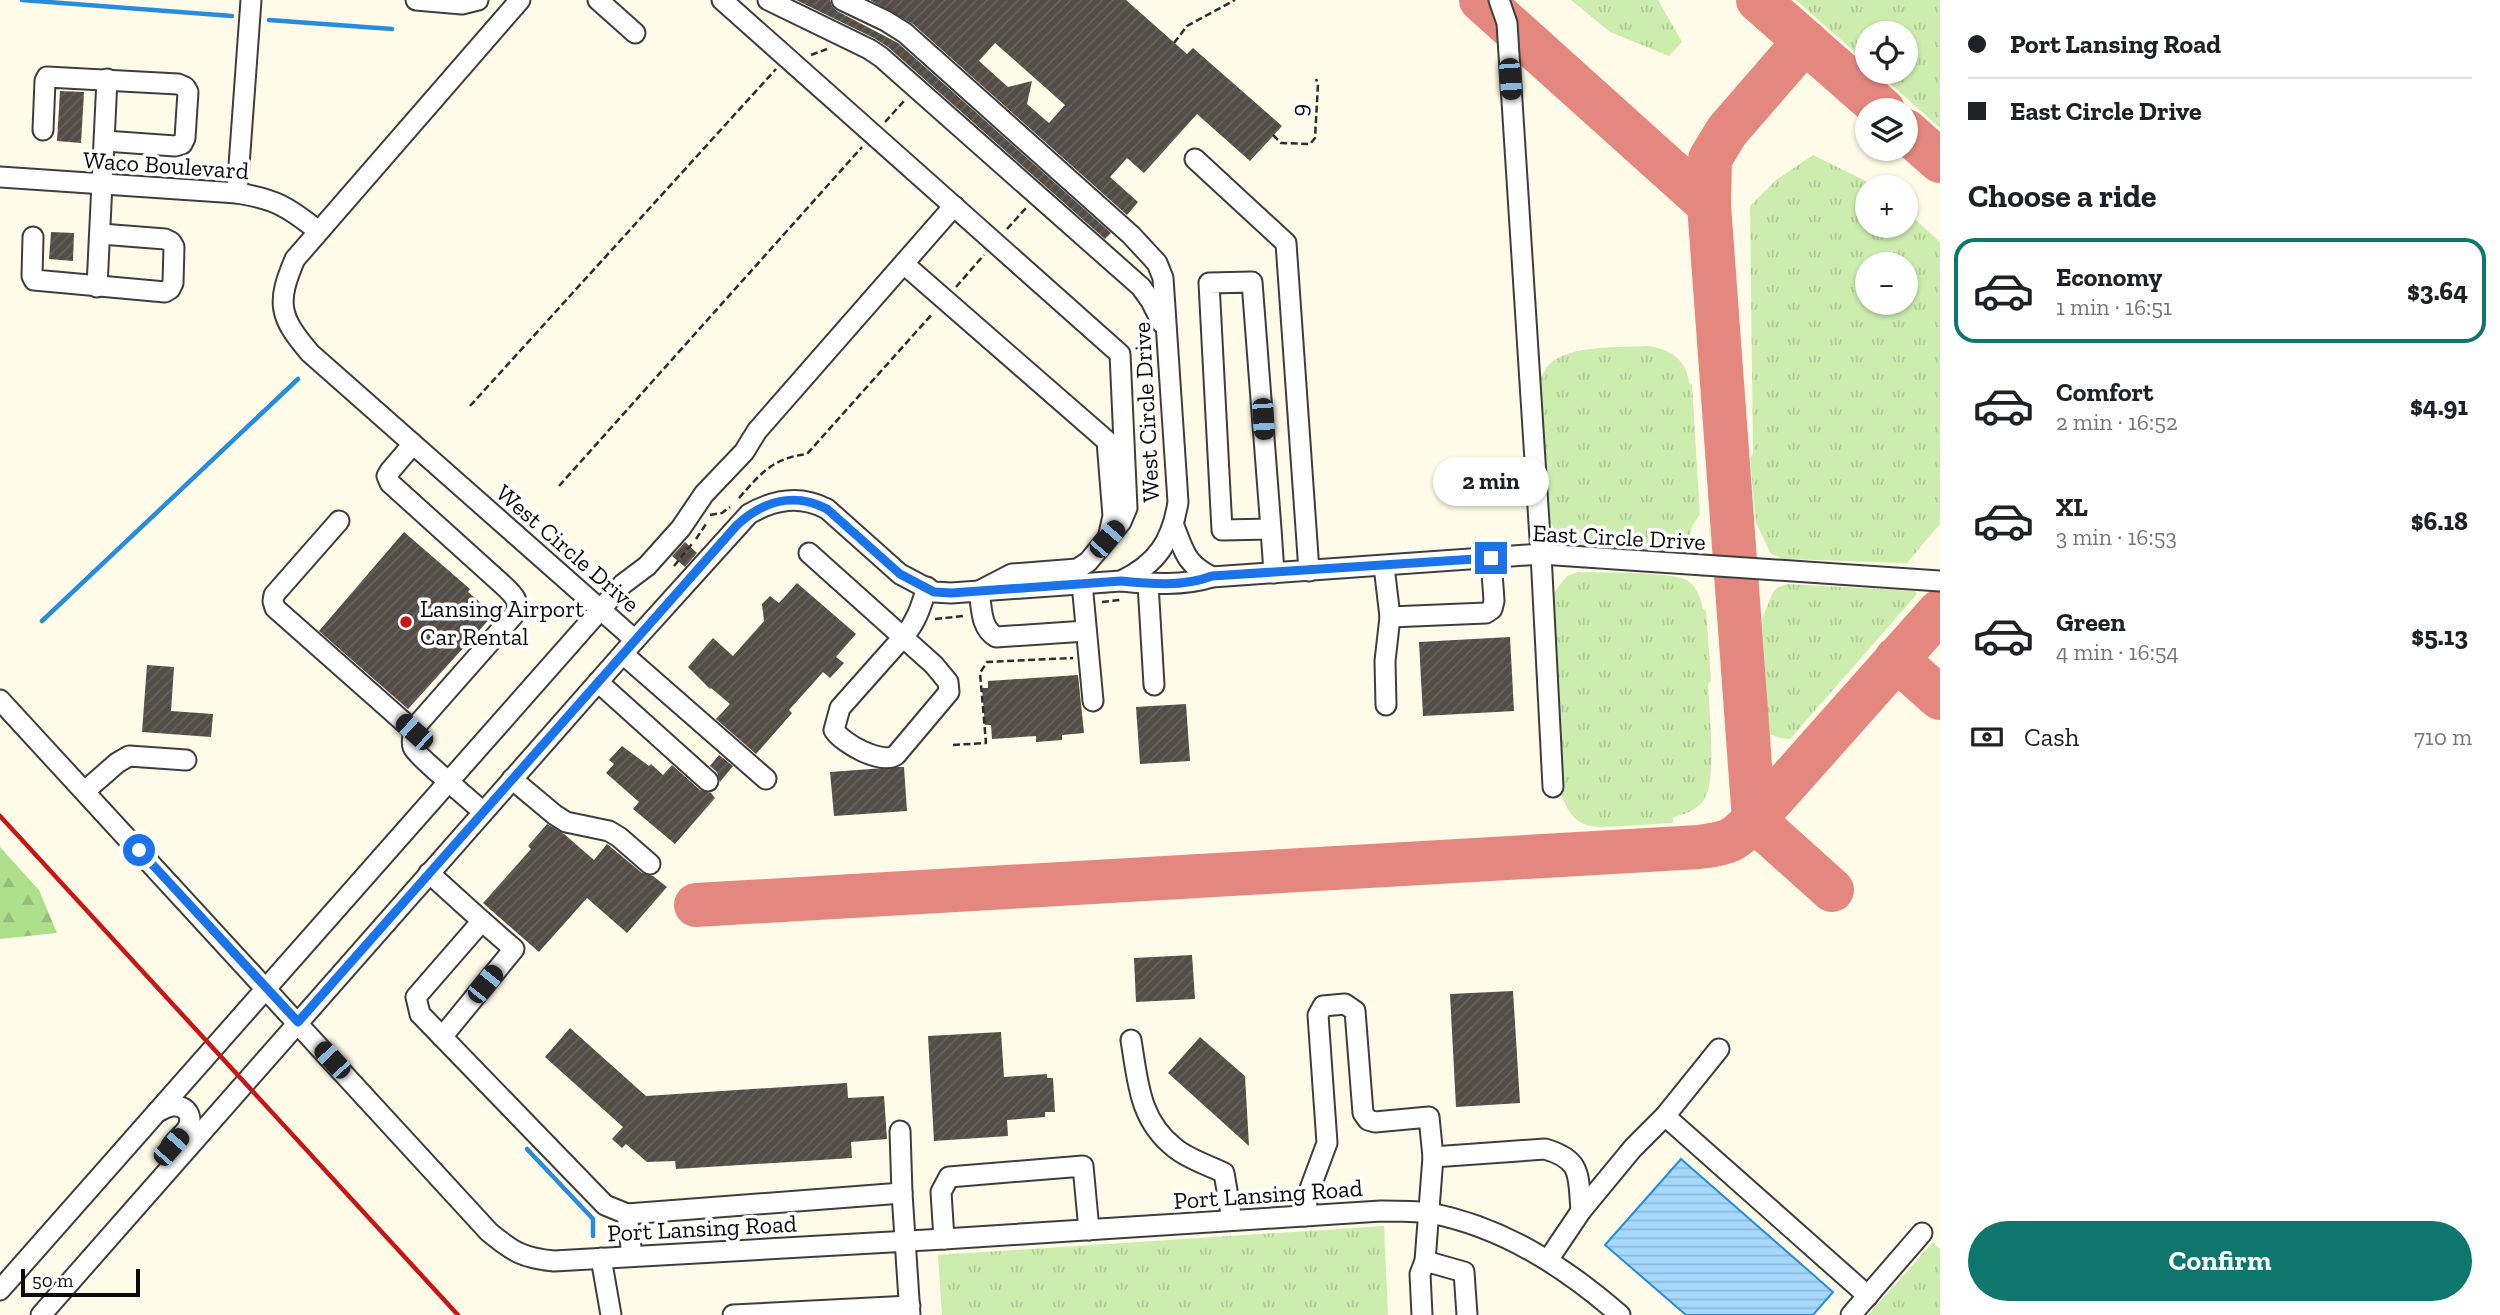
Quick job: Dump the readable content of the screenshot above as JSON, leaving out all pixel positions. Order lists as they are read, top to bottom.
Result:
{
  "streets": {
    "street": [
      "Waco Boulevard",
      "West Circle Drive",
      "East Circle Drive",
      "Port Lansing Road"
    ],
    "path": ["9"]
  },
  "crossings": [
    ["Waco Boulevard", "West Circle Drive"],
    ["West Circle Drive", "East Circle Drive"]
  ],
  "places": ["Lansing Airport Car Rental"],
  "scale_bar": "50 m",
  "page": {
    "banner": ["Port Lansing Road", "East Circle Drive"],
    "map_buttons": ["+", "−"],
    "heading": "Choose a ride",
    "list": [
      {
        "name": "Economy",
        "note": "1 min · 16:51",
        "value": "$3.64"
      },
      {
        "name": "Comfort",
        "note": "2 min · 16:52",
        "value": "$4.91"
      },
      {
        "name": "XL",
        "note": "3 min · 16:53",
        "value": "$6.18"
      },
      {
        "name": "Green",
        "note": "4 min · 16:54",
        "value": "$5.13"
      }
    ],
    "bubble": "2 min",
    "pay": ["Cash", "710 m"],
    "buttons": "Confirm",
    "scale": "50 m"
  }
}
